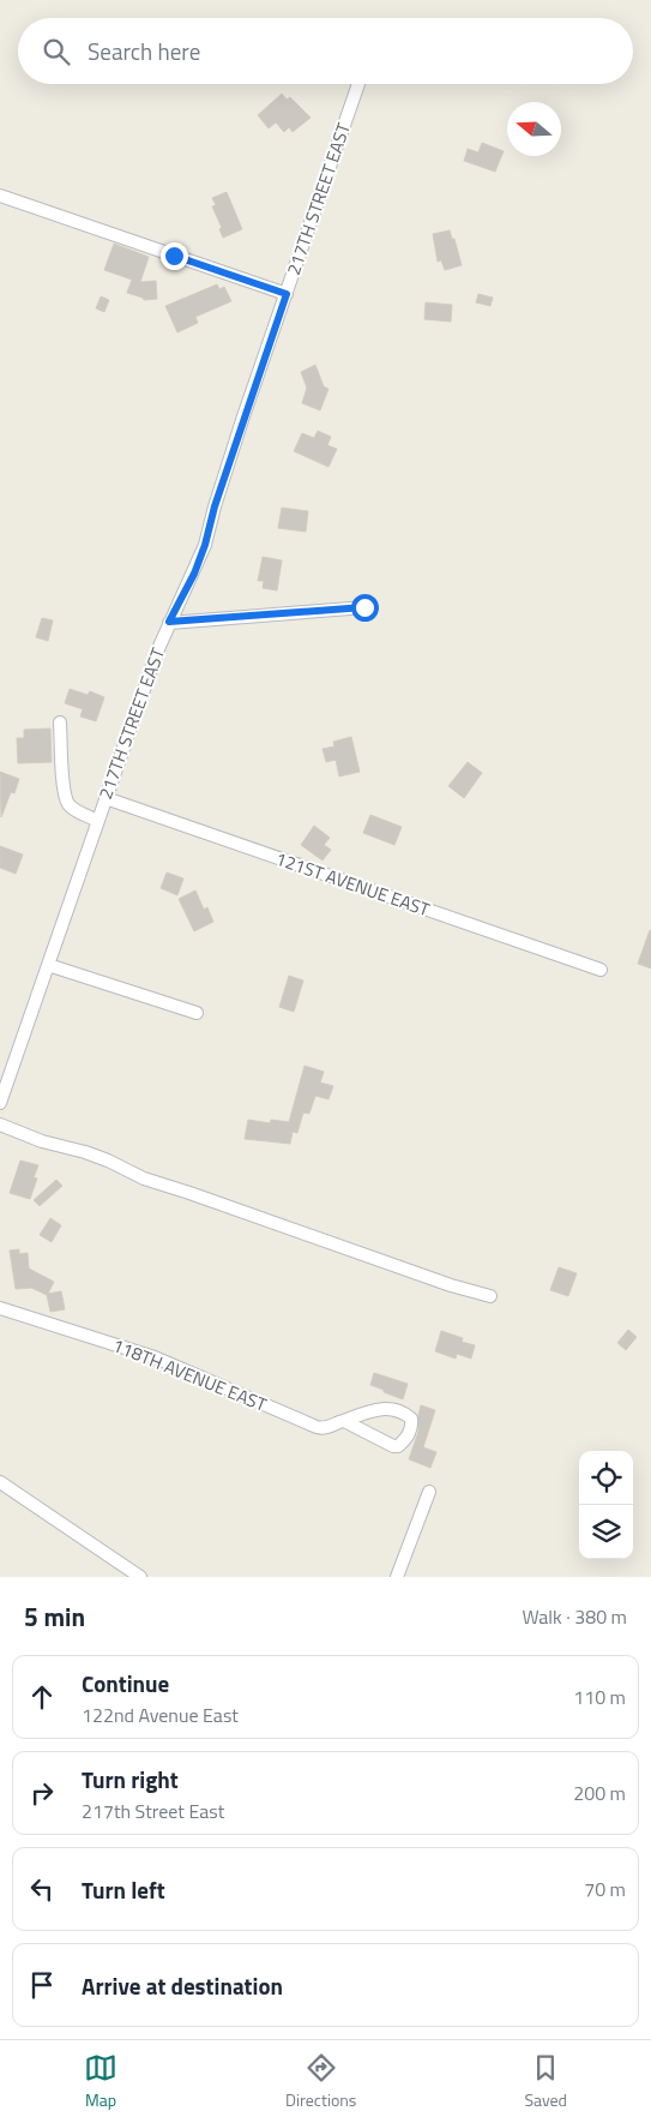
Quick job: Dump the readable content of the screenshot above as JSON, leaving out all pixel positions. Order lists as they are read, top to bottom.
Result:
{
  "streets": {
    "street": ["217TH STREET EAST", "121ST AVENUE EAST", "118TH AVENUE EAST"]
  },
  "crossings": [
    ["217TH STREET EAST", "121ST AVENUE EAST"]
  ],
  "north": "left",
  "page": {
    "search": "Search here",
    "heading": ["5 min", "Walk · 380 m"],
    "list": [
      ["Continue", "122nd Avenue East", "110 m"],
      ["Turn right", "217th Street East", "200 m"],
      ["Turn left", "70 m"],
      "Arrive at destination"
    ],
    "nav": ["Map", "Directions", "Saved"]
  }
}
